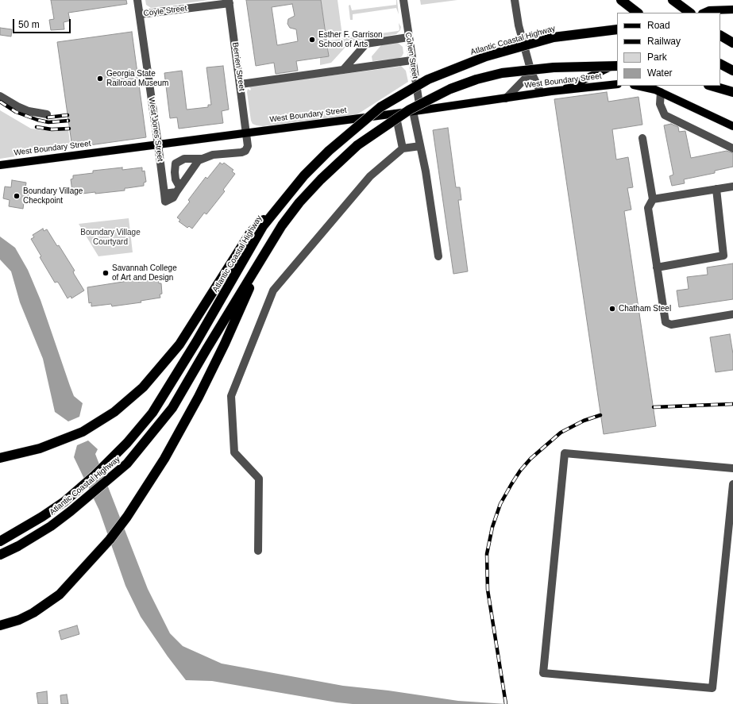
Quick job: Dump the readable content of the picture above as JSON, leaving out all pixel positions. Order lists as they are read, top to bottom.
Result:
{
  "streets": {
    "highway": ["Atlantic Coastal Highway"],
    "main road": ["West Boundary Street"],
    "street": [
      "Coyle Street",
      "Cohen Street",
      "Berrien Street",
      "West Jones Street"
    ]
  },
  "crossings": [
    ["Coyle Street", "Berrien Street"],
    ["Coyle Street", "West Jones Street"],
    ["Cohen Street", "West Boundary Street"],
    ["Berrien Street", "West Boundary Street"],
    ["West Boundary Street", "West Jones Street"]
  ],
  "parks": ["Boundary Village Courtyard"],
  "places": [
    "Esther F. Garrison School of Arts",
    "Georgia State Railroad Museum",
    "Boundary Village Checkpoint",
    "Savannah College of Art and Design",
    "Chatham Steel"
  ],
  "legend": [
    "Road",
    "Railway",
    "Park",
    "Water"
  ],
  "scale_bar": "50 m"
}
